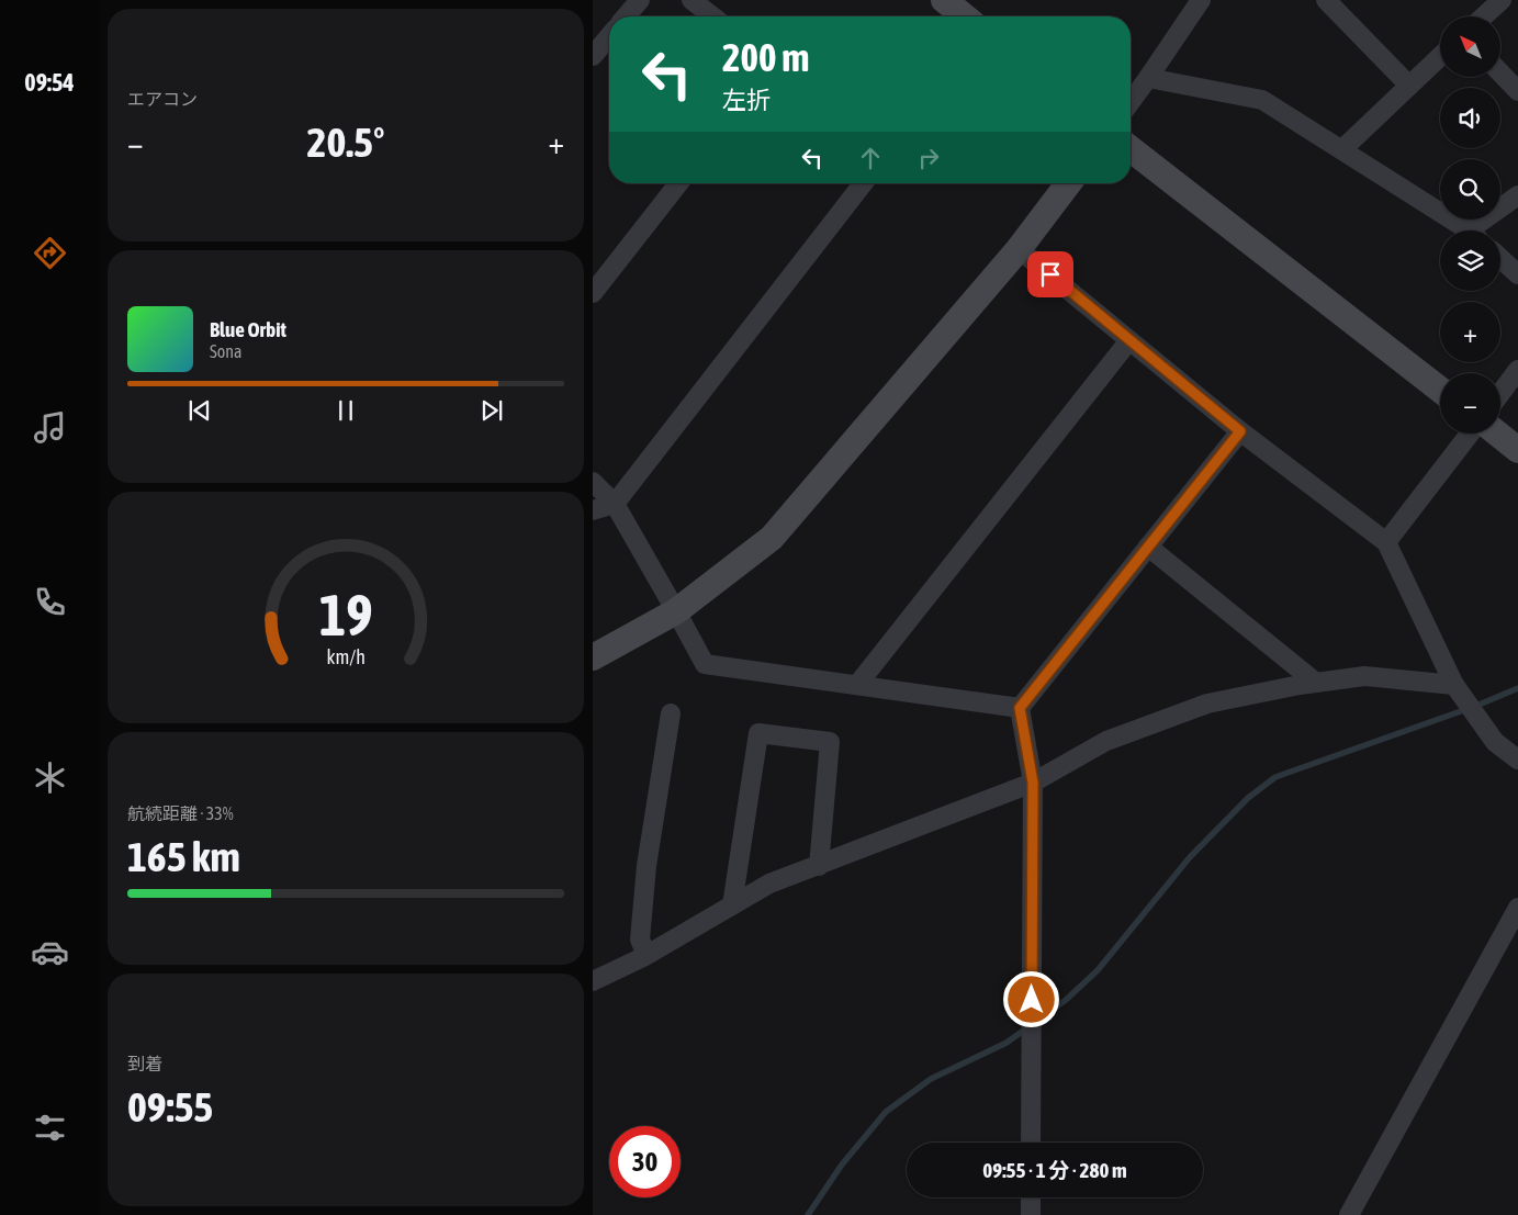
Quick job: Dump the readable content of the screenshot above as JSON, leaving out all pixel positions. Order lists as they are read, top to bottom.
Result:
{
  "north": "top left",
  "page": {
    "tabs": "09:54",
    "tile": [
      "エアコン",
      ["航続距離 · 33%", "165 km"],
      ["到着", "09:55"]
    ],
    "map_buttons": ["+", "−"],
    "turn": ["200 m", "左折"],
    "heat": ["−", "20.5°", "+"],
    "song": ["Blue Orbit", "Sona"],
    "limit": "30",
    "trip": "09:55 · 1 分 · 280 m",
    "gauge": ["19", "km/h"]
  }
}
